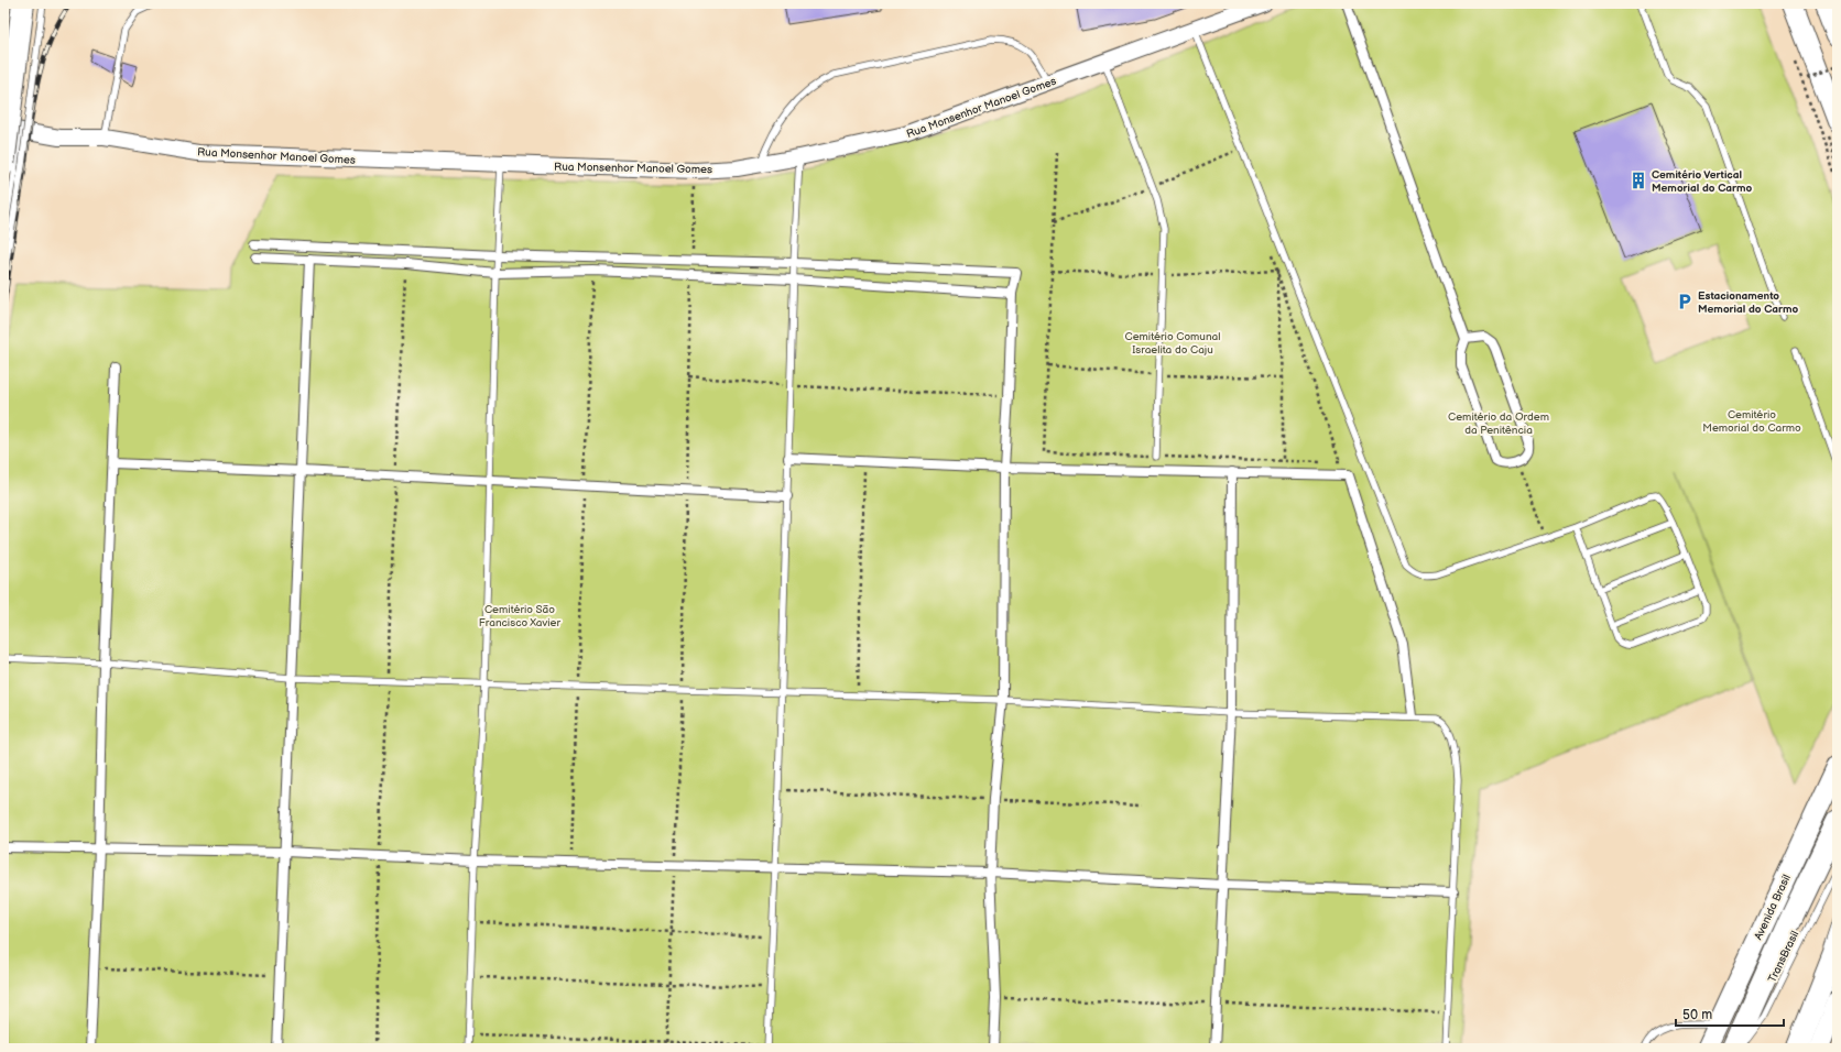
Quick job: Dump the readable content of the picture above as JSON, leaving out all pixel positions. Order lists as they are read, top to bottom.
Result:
{
  "streets": {
    "highway": ["Avenida Brasil"],
    "street": ["Rua Monsenhor Manoel Gomes"],
    "lane": ["TransBrasil"]
  },
  "crossings": [
    ["Avenida Brasil", "TransBrasil"]
  ],
  "parks": [
    "Cemitério Comunal Israelita do Caju",
    "Cemitério Memorial do Carmo",
    "Cemitério da Ordem da Penitência",
    "Cemitério São Francisco Xavier"
  ],
  "places": {
    "building": ["Cemitério Vertical Memorial do Carmo"],
    "parking": ["Estacionamento Memorial do Carmo"]
  },
  "scale_bar": "50 m"
}
